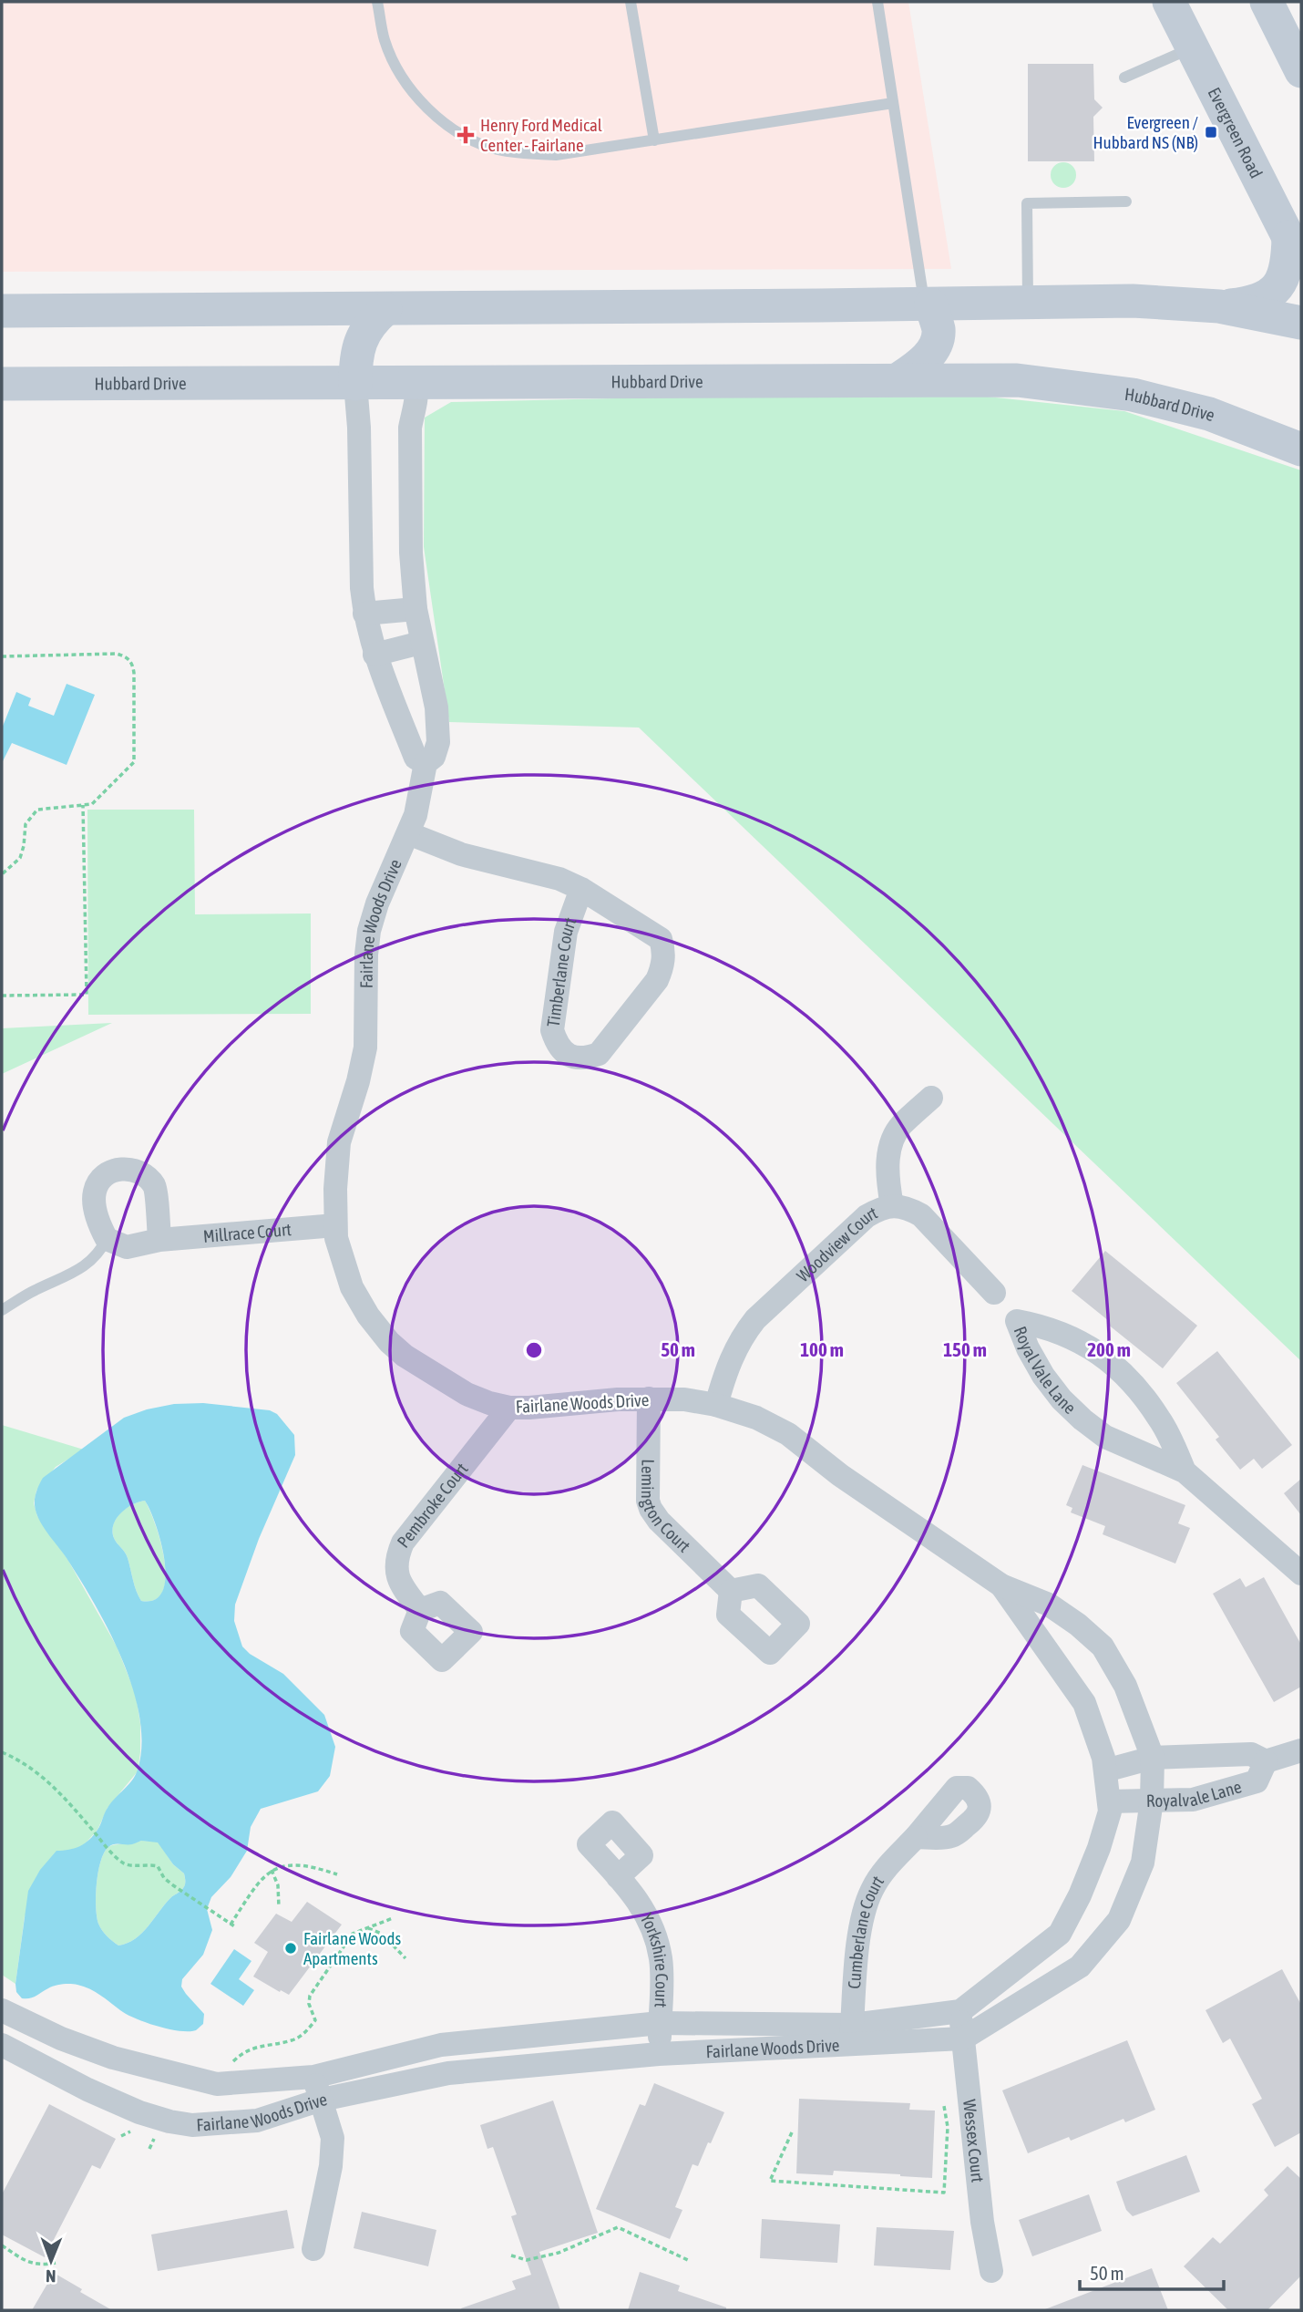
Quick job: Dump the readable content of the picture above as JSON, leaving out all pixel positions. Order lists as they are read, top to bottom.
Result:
{
  "streets": {
    "street": [
      "Evergreen Road",
      "Hubbard Drive",
      "Fairlane Woods Drive",
      "Timberlane Court",
      "Millrace Court",
      "Woodview Court",
      "Royal Vale Lane",
      "Lemington Court",
      "Pembroke Court",
      "Royalvale Lane",
      "Cumberlane Court",
      "Yorkshire Court",
      "Wessex Court"
    ]
  },
  "crossings": [
    ["Hubbard Drive", "Fairlane Woods Drive"],
    ["Fairlane Woods Drive", "Timberlane Court"],
    ["Fairlane Woods Drive", "Millrace Court"],
    ["Fairlane Woods Drive", "Woodview Court"],
    ["Fairlane Woods Drive", "Lemington Court"],
    ["Fairlane Woods Drive", "Pembroke Court"],
    ["Fairlane Woods Drive", "Royalvale Lane"],
    ["Fairlane Woods Drive", "Cumberlane Court"],
    ["Fairlane Woods Drive", "Yorkshire Court"],
    ["Fairlane Woods Drive", "Wessex Court"]
  ],
  "places": {
    "transit": ["Evergreen / Hubbard NS (NB)"],
    "health": ["Henry Ford Medical Center - Fairlane"],
    "other": ["Fairlane Woods Apartments"]
  },
  "scale_bar": "50 m",
  "north": "bottom",
  "rings": [
    "50 m",
    "100 m",
    "150 m",
    "200 m"
  ]
}
